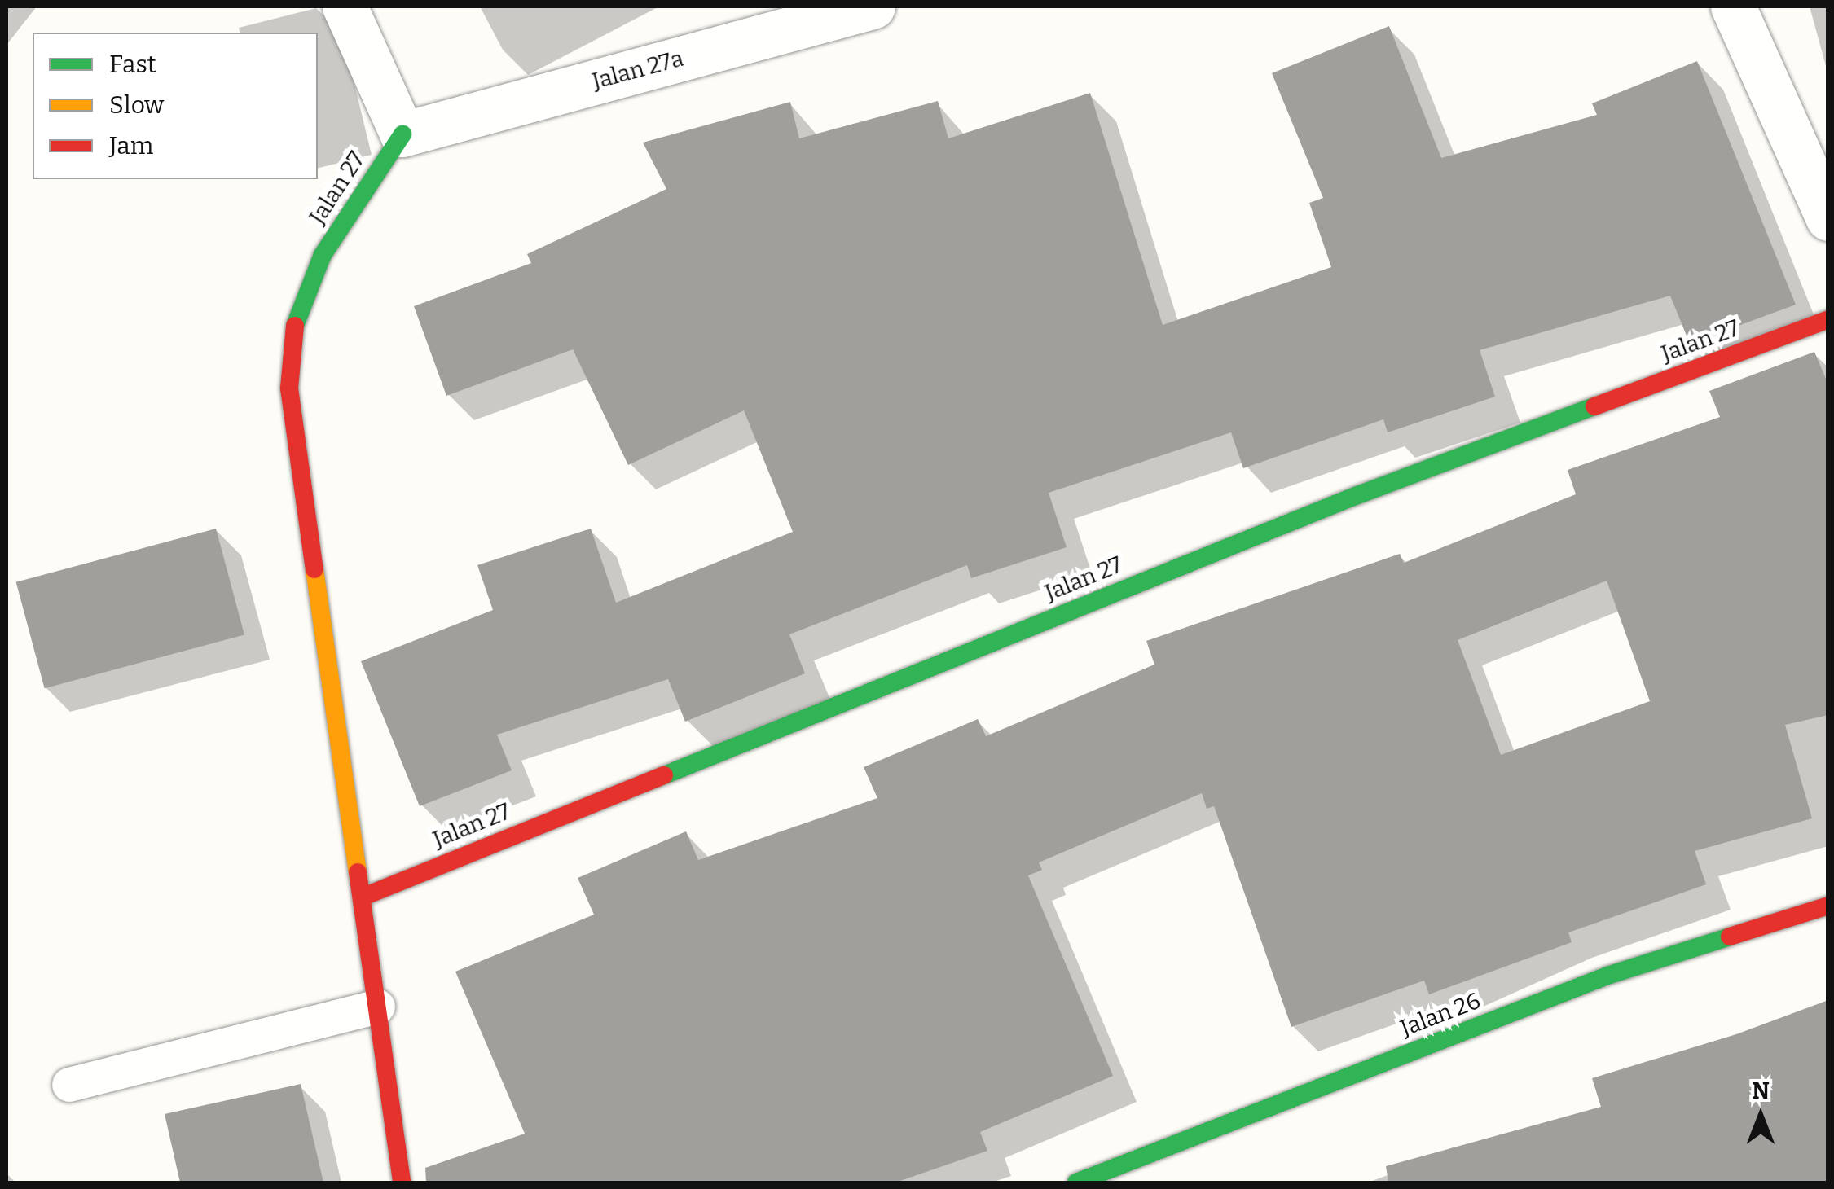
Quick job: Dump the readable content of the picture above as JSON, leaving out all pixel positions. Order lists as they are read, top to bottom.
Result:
{
  "streets": {
    "street": ["Jalan 27a", "Jalan 27", "Jalan 26"]
  },
  "crossings": [
    ["Jalan 27a", "Jalan 27"]
  ],
  "legend": ["Fast", "Slow", "Jam"],
  "north": "top"
}
